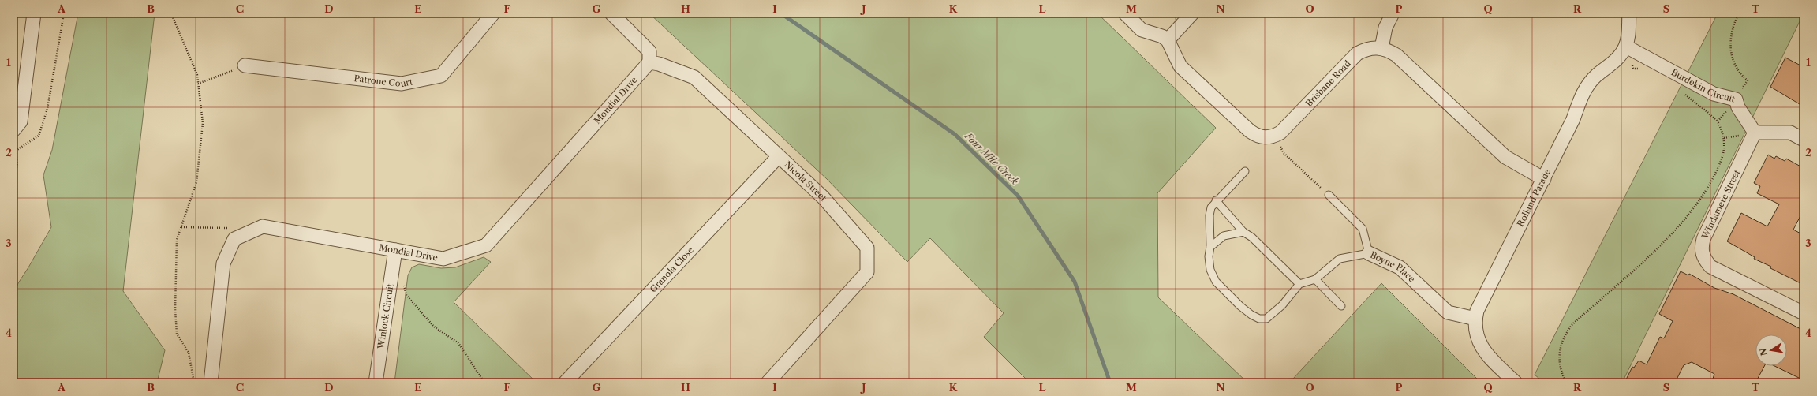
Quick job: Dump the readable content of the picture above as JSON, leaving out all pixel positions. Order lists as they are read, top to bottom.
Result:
{
  "streets": {
    "street": [
      "Patrone Court",
      "Brisbane Road",
      "Burdekin Circuit",
      "Mondial Drive",
      "Nicola Street",
      "Rolland Parade",
      "Windamere Street",
      "Boyne Place",
      "Granola Close",
      "Winlock Circuit"
    ]
  },
  "crossings": [
    ["Brisbane Road", "Rolland Parade"],
    ["Burdekin Circuit", "Rolland Parade"],
    ["Burdekin Circuit", "Windamere Street"],
    ["Mondial Drive", "Nicola Street"],
    ["Mondial Drive", "Winlock Circuit"],
    ["Nicola Street", "Granola Close"],
    ["Rolland Parade", "Boyne Place"]
  ],
  "water": ["Four Mile Creek"],
  "north": "left",
  "grid": {
    "columns": [
      "A",
      "B",
      "C",
      "D",
      "E",
      "F",
      "G",
      "H",
      "I",
      "J",
      "K",
      "L",
      "M",
      "N",
      "O",
      "P",
      "Q",
      "R",
      "S",
      "T"
    ],
    "rows": [
      "1",
      "2",
      "3",
      "4"
    ]
  }
}
